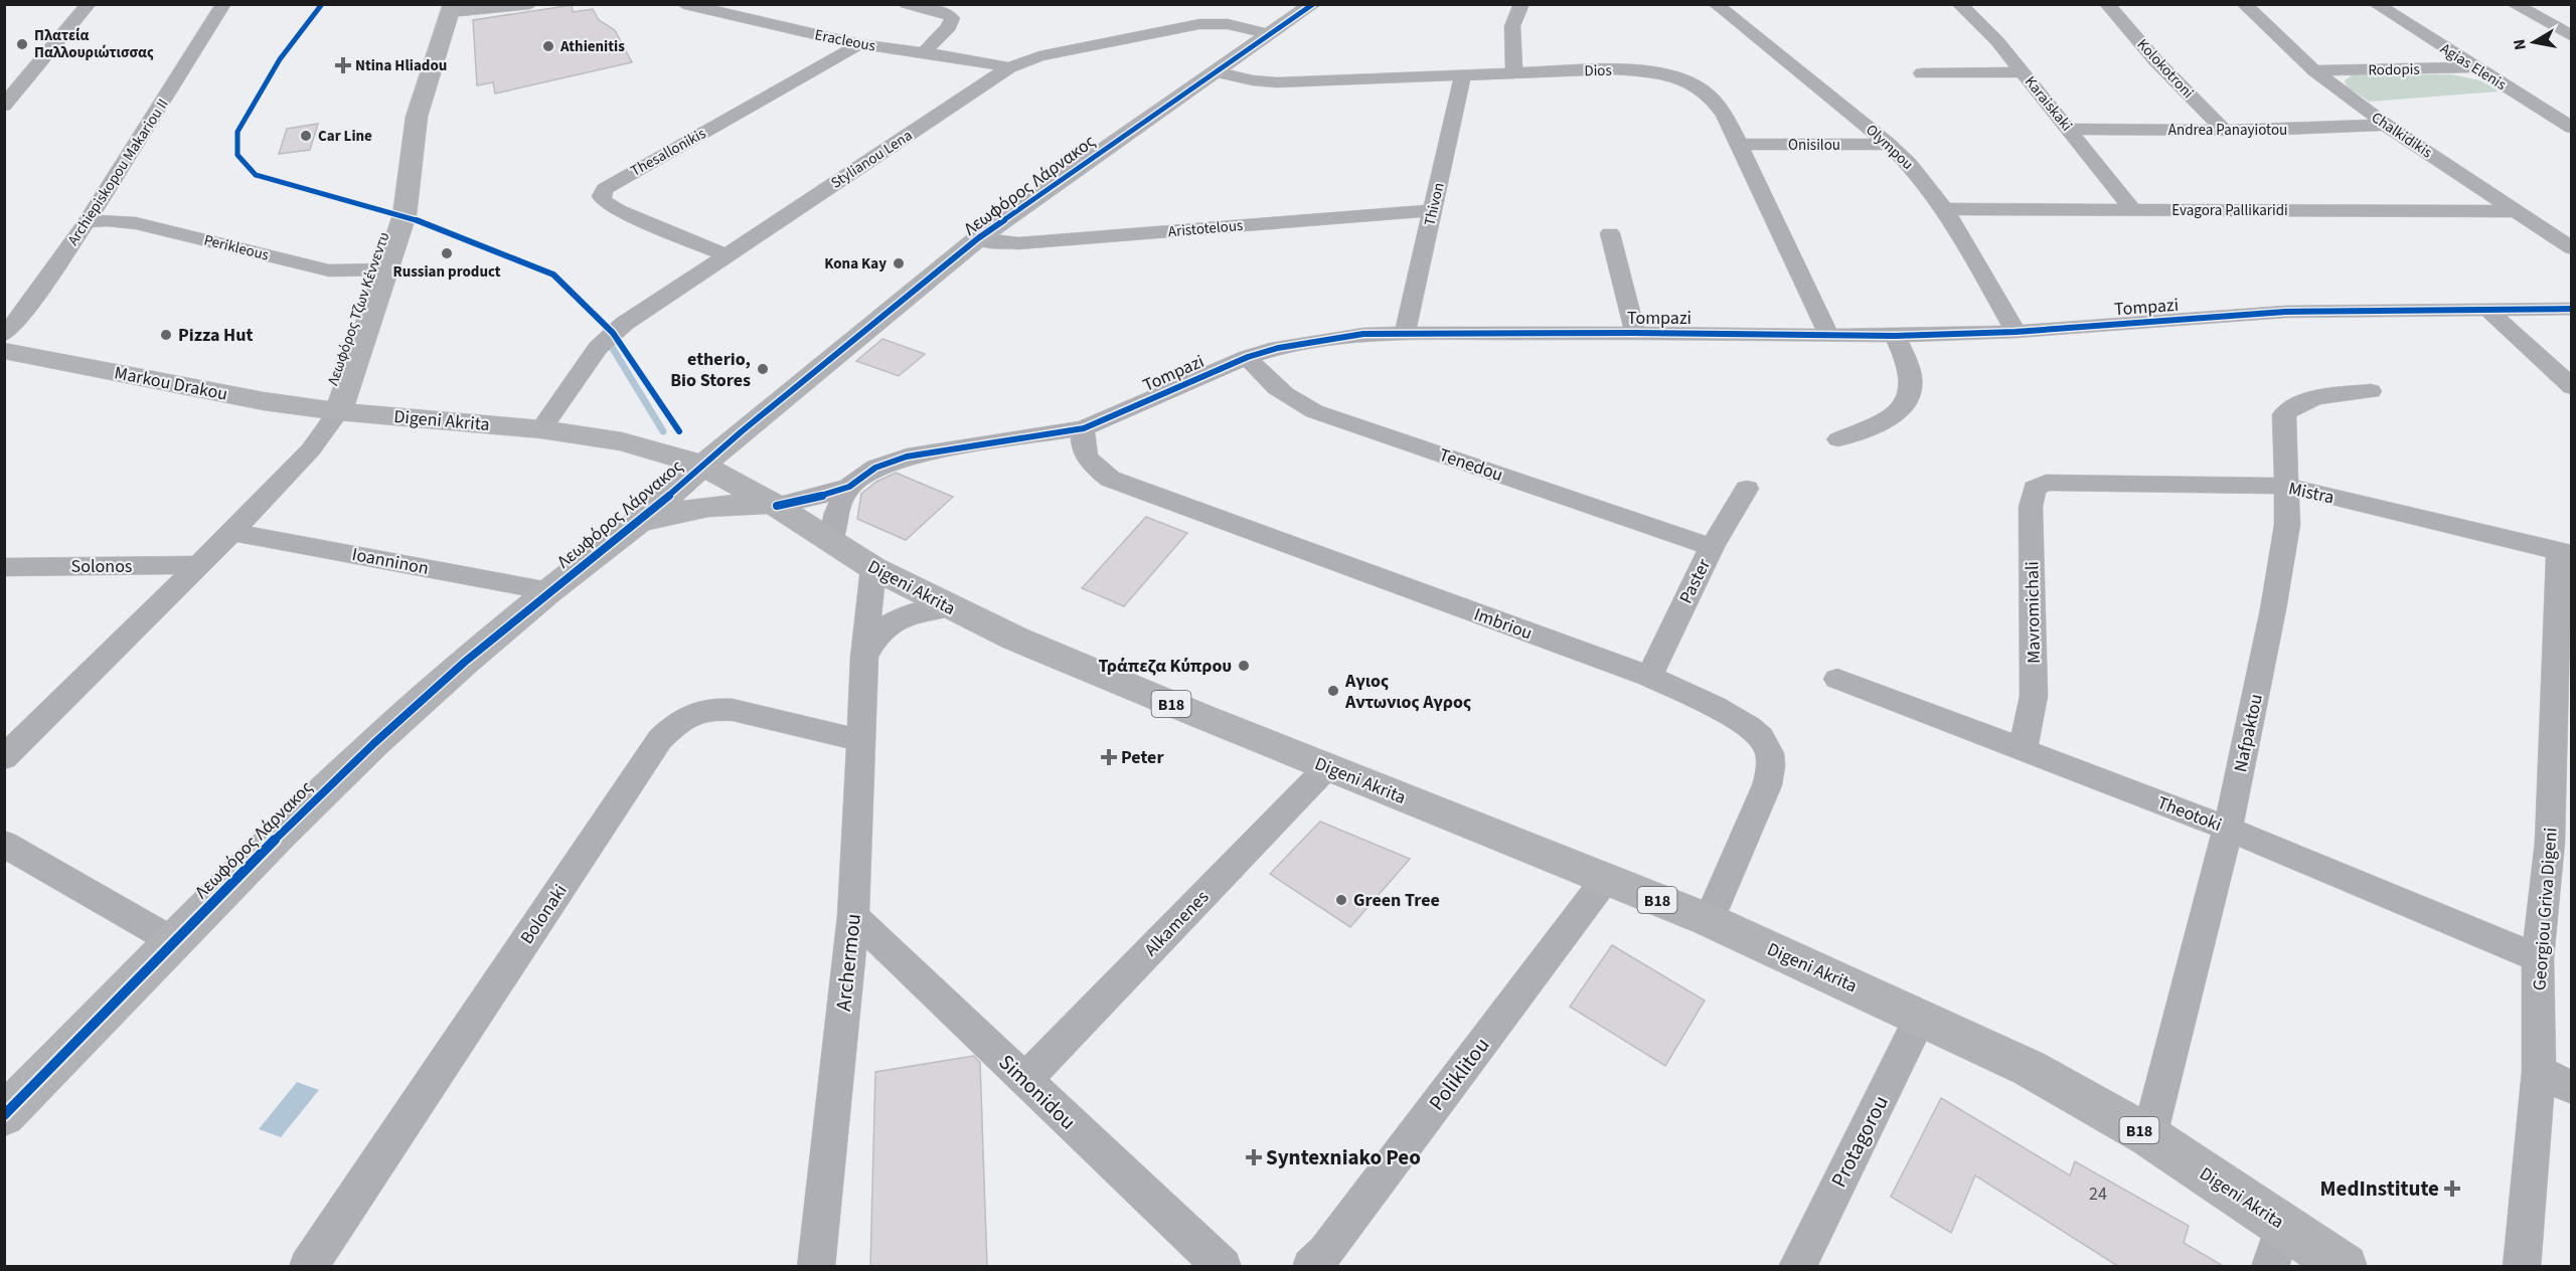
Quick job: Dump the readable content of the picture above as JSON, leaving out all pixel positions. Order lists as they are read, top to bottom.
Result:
{
  "streets": {
    "main road": [
      "Λεωφόρος Λάρνακος",
      "Λεωφόρος Τζων Κέννεντυ",
      "Markou Drakou",
      "Digeni Akrita",
      "B18"
    ],
    "street": [
      "Eracleous",
      "Agias Elenis",
      "Kolokotroni",
      "Rodopis",
      "Dios",
      "Karaiskaki",
      "Andrea Panayiotou",
      "Chalkidikis",
      "Onisilou",
      "Olympou",
      "Thesallonikis",
      "Stylianou Lena",
      "Archiepiskopou Makariou II",
      "Thivon",
      "Evagora Pallikaridi",
      "Aristotelous",
      "Perikleous",
      "Tompazi",
      "Tenedou",
      "Mistra",
      "Ioanninon",
      "Solonos",
      "Paster",
      "Mavromichali",
      "Imbriou",
      "Nafpaktou",
      "Theotoki",
      "Georgiou Griva Digeni",
      "Bolonaki",
      "Alkamenes",
      "Archermou",
      "Poliklitou",
      "Simonidou",
      "Protagorou"
    ]
  },
  "crossings": [
    ["Eracleous", "Thesallonikis"],
    ["Eracleous", "Stylianou Lena"],
    ["Agias Elenis", "Rodopis"],
    ["Kolokotroni", "Andrea Panayiotou"],
    ["Rodopis", "Chalkidikis"],
    ["Dios", "Onisilou"],
    ["Dios", "Λεωφόρος Λάρνακος"],
    ["Dios", "Thivon"],
    ["Dios", "Tompazi"],
    ["Karaiskaki", "Andrea Panayiotou"],
    ["Karaiskaki", "Evagora Pallikaridi"],
    ["Andrea Panayiotou", "Chalkidikis"],
    ["Chalkidikis", "Evagora Pallikaridi"],
    ["Onisilou", "Olympou"],
    ["Olympou", "Evagora Pallikaridi"],
    ["Olympou", "Tompazi"],
    ["Thesallonikis", "Stylianou Lena"],
    ["Stylianou Lena", "Λεωφόρος Λάρνακος"],
    ["Stylianou Lena", "Digeni Akrita"],
    ["Archiepiskopou Makariou II", "Perikleous"],
    ["Λεωφόρος Λάρνακος", "Aristotelous"],
    ["Λεωφόρος Λάρνακος", "Digeni Akrita"],
    ["Λεωφόρος Λάρνακος", "Ioanninon"],
    ["Thivon", "Aristotelous"],
    ["Thivon", "Tompazi"],
    ["Perikleous", "Λεωφόρος Τζων Κέννεντυ"],
    ["Tompazi", "Digeni Akrita"],
    ["Tompazi", "Tenedou"],
    ["Tompazi", "Imbriou"],
    ["Λεωφόρος Τζων Κέννεντυ", "Markou Drakou"],
    ["Λεωφόρος Τζων Κέννεντυ", "Digeni Akrita"],
    ["Λεωφόρος Τζων Κέννεντυ", "Ioanninon"],
    ["Λεωφόρος Τζων Κέννεντυ", "Solonos"],
    ["Markou Drakou", "Digeni Akrita"],
    ["Digeni Akrita", "Imbriou"],
    ["Digeni Akrita", "Nafpaktou"],
    ["Digeni Akrita", "Alkamenes"],
    ["Digeni Akrita", "Archermou"],
    ["Digeni Akrita", "Poliklitou"],
    ["Digeni Akrita", "Protagorou"],
    ["Tenedou", "Paster"],
    ["Mistra", "Mavromichali"],
    ["Mistra", "Nafpaktou"],
    ["Mistra", "Georgiou Griva Digeni"],
    ["Paster", "Imbriou"],
    ["Mavromichali", "Theotoki"],
    ["Nafpaktou", "Theotoki"],
    ["Theotoki", "Georgiou Griva Digeni"],
    ["Bolonaki", "Archermou"],
    ["Alkamenes", "Simonidou"],
    ["Archermou", "Simonidou"]
  ],
  "places": {
    "other": [
      "Πλατεία Παλλουριώτισσας",
      "Athienitis",
      "Car Line",
      "Russian product",
      "Kona Kay",
      "Pizza Hut",
      "etherio, Bio Stores",
      "Τράπεζα Κύπρου",
      "Αγιος Αντωνιος Αγρος",
      "Green Tree"
    ],
    "health": [
      "Ntina Hliadou",
      "Peter",
      "Syntexniako Peo",
      "MedInstitute"
    ]
  },
  "house_numbers": ["24"],
  "north": "left"
}
